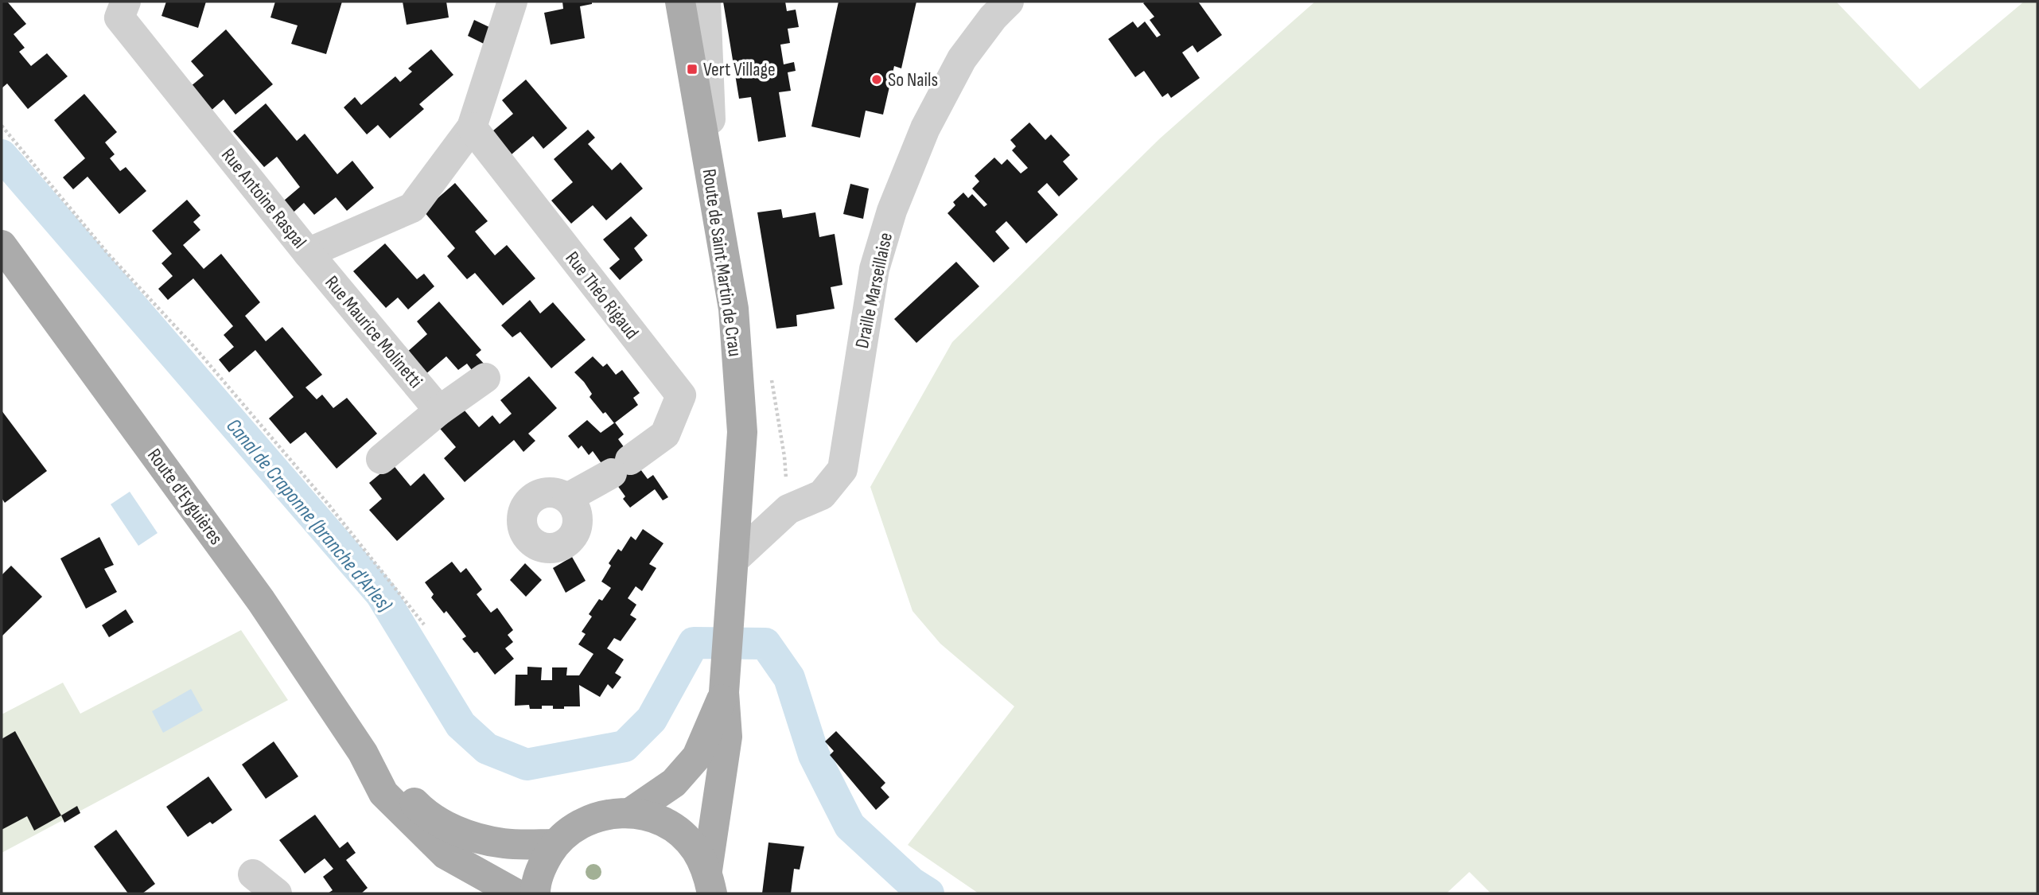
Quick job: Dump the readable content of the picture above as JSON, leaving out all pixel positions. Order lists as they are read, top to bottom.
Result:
{
  "streets": {
    "main road": ["Route de Saint Martin de Crau", "Route d'Eyguières"],
    "street": [
      "Rue Antoine Raspal",
      "Draille Marseillaise",
      "Rue Théo Rigaud",
      "Rue Maurice Molinetti"
    ]
  },
  "crossings": [
    ["Rue Antoine Raspal", "Rue Théo Rigaud"],
    ["Rue Antoine Raspal", "Rue Maurice Molinetti"],
    ["Route de Saint Martin de Crau", "Draille Marseillaise"]
  ],
  "water": ["Canal de Craponne (branche d'Arles)"],
  "places": {
    "transit": ["Vert Village"],
    "other": ["So Nails"]
  }
}
